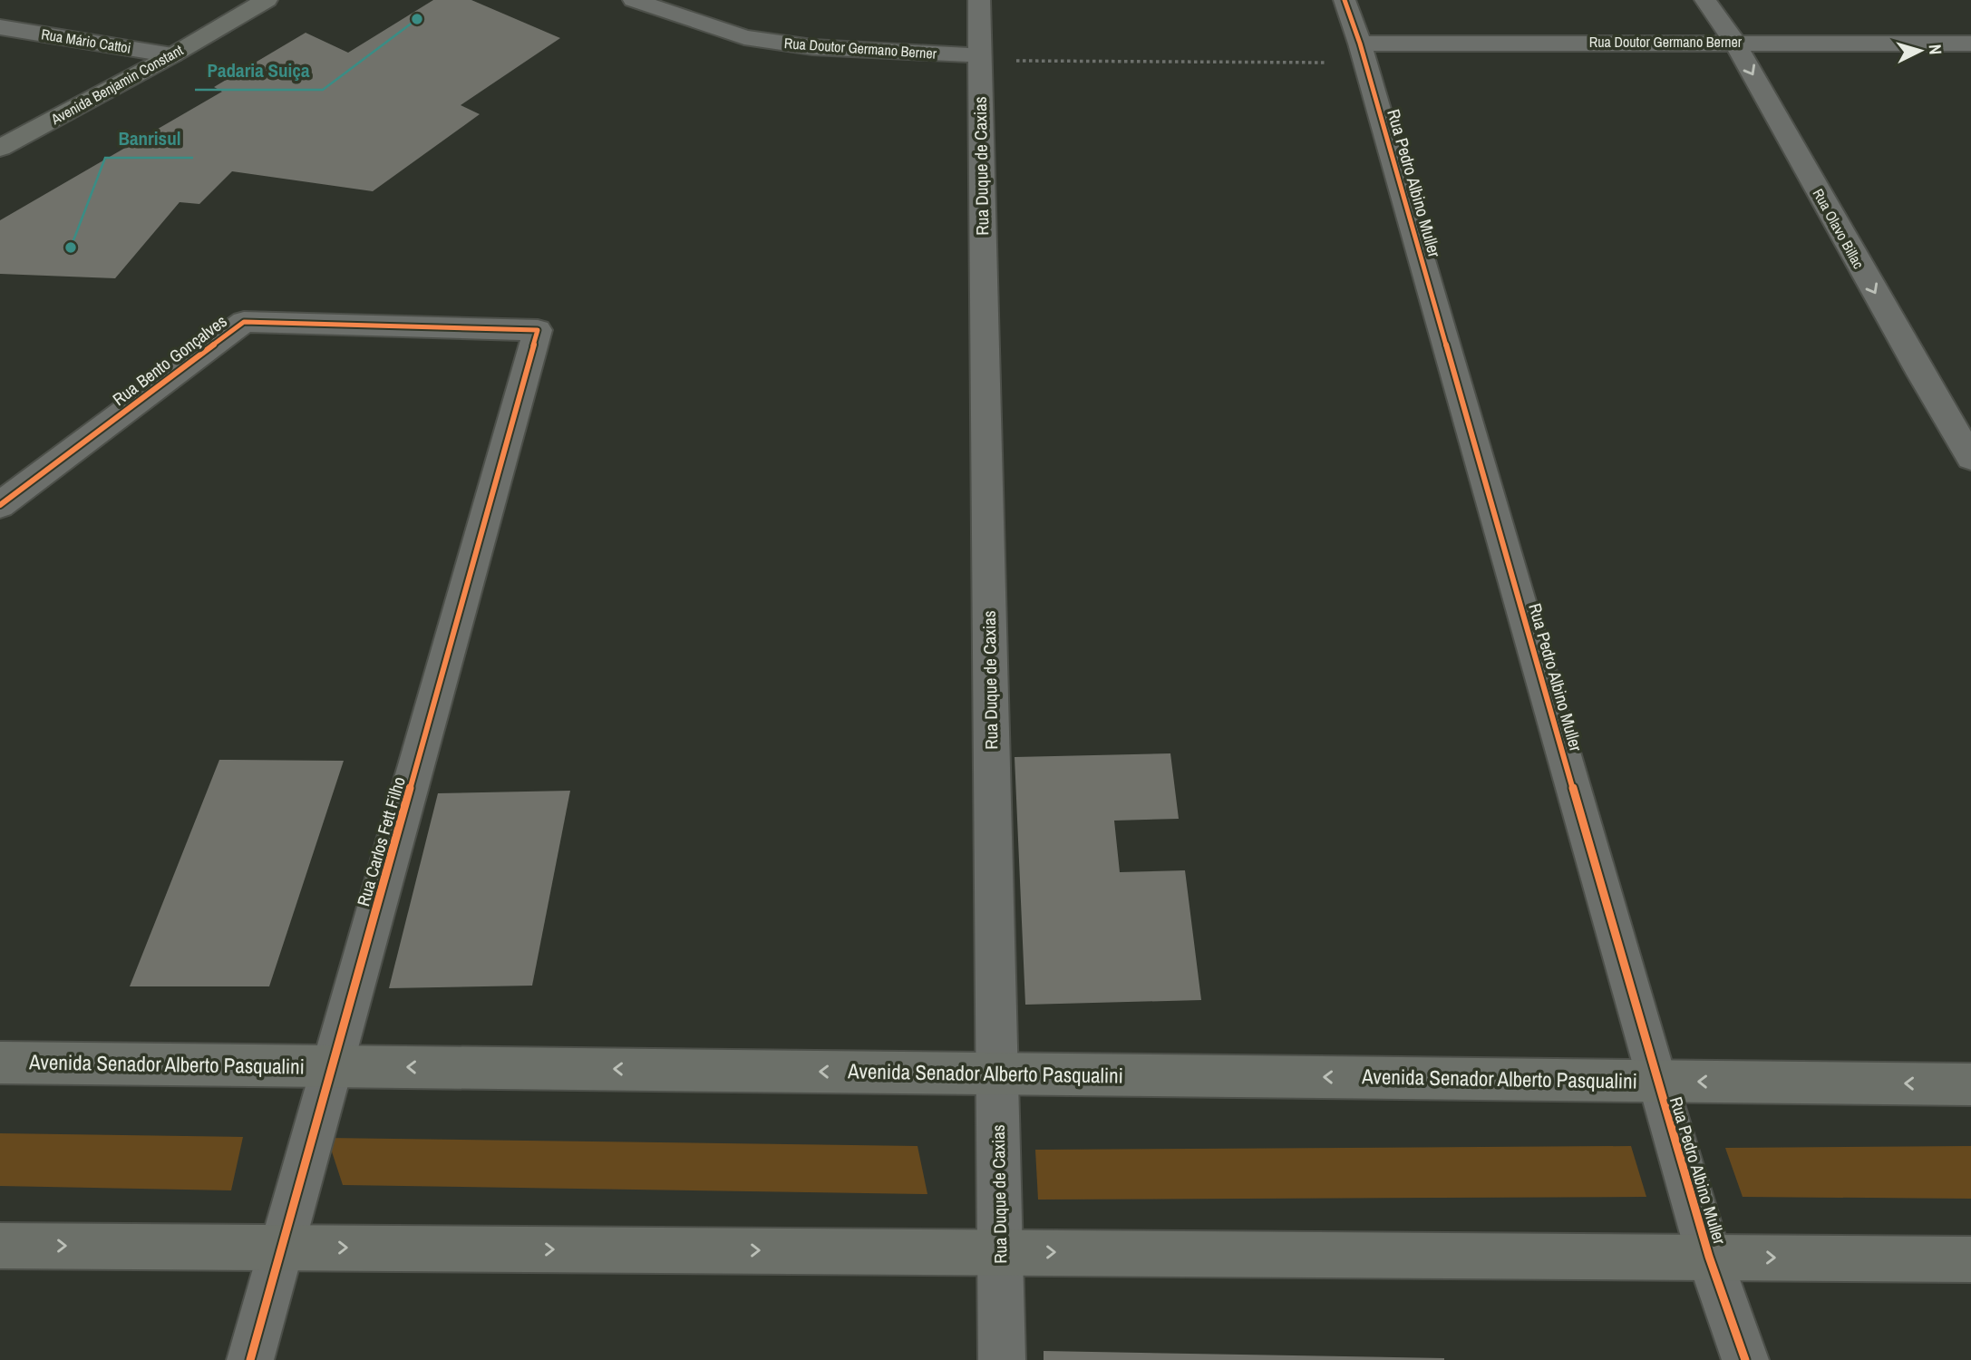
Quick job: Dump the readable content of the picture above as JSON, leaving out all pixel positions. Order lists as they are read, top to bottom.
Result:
{
  "streets": {
    "main road": ["Avenida Benjamin Constant", "Avenida Senador Alberto Pasqualini"],
    "street": [
      "Rua Mário Cattoi",
      "Rua Doutor Germano Berner",
      "Rua Duque de Caxias",
      "Rua Pedro Albino Muller",
      "Rua Olavo Billac",
      "Rua Bento Gonçalves",
      "Rua Carlos Fett Filho"
    ]
  },
  "crossings": [
    ["Rua Mário Cattoi", "Avenida Benjamin Constant"],
    ["Rua Doutor Germano Berner", "Rua Duque de Caxias"],
    ["Rua Doutor Germano Berner", "Rua Pedro Albino Muller"],
    ["Rua Doutor Germano Berner", "Rua Olavo Billac"],
    ["Rua Duque de Caxias", "Avenida Senador Alberto Pasqualini"],
    ["Rua Pedro Albino Muller", "Avenida Senador Alberto Pasqualini"],
    ["Rua Bento Gonçalves", "Rua Carlos Fett Filho"],
    ["Rua Carlos Fett Filho", "Avenida Senador Alberto Pasqualini"]
  ],
  "one_way": ["Rua Olavo Billac"],
  "places": ["Padaria Suiça", "Banrisul"],
  "north": "right"
}
